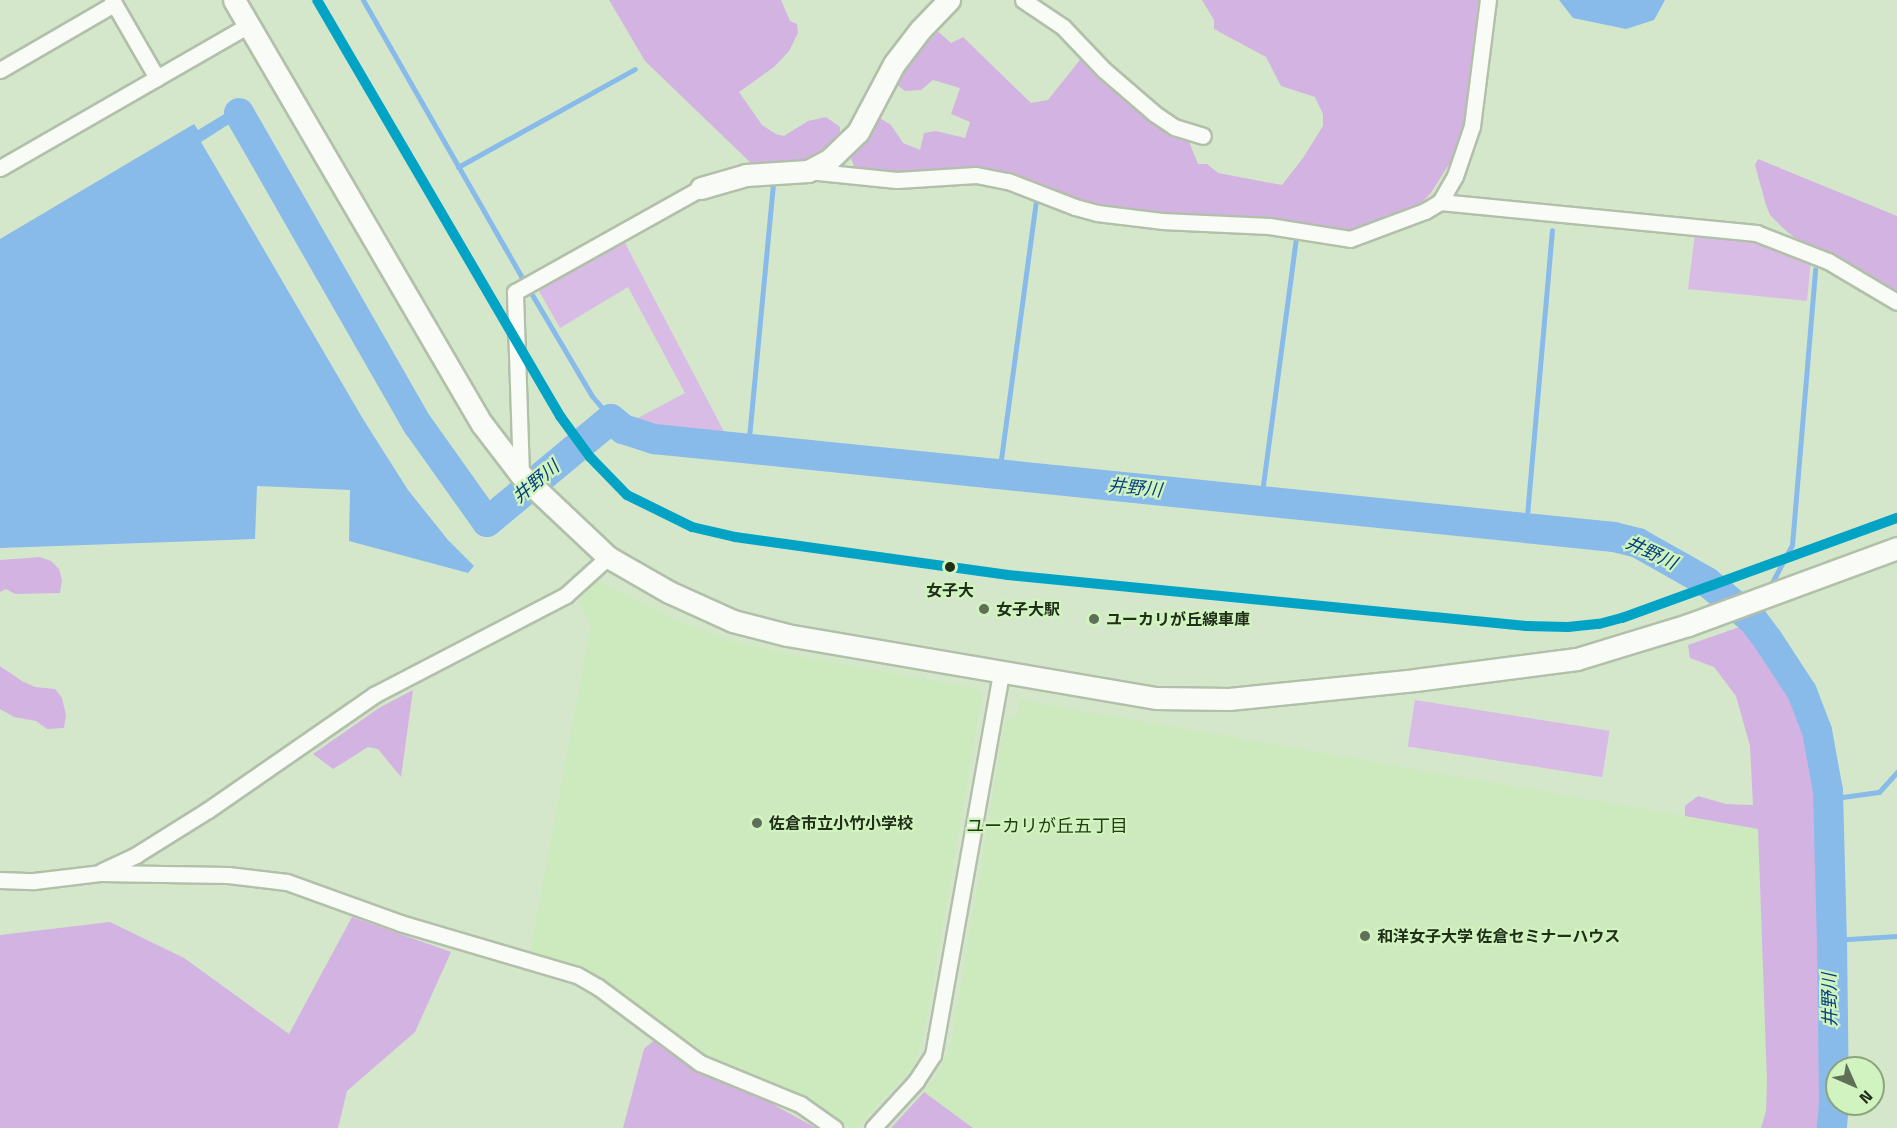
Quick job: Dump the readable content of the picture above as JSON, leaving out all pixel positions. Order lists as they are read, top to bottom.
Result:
{
  "districts": ["ユーカリが丘五丁目"],
  "water": ["井野川"],
  "places": [
    "女子大",
    "女子大駅",
    "ユーカリが丘線車庫",
    "佐倉市立小竹小学校",
    "和洋女子大学 佐倉セミナーハウス"
  ],
  "north": "bottom right"
}
